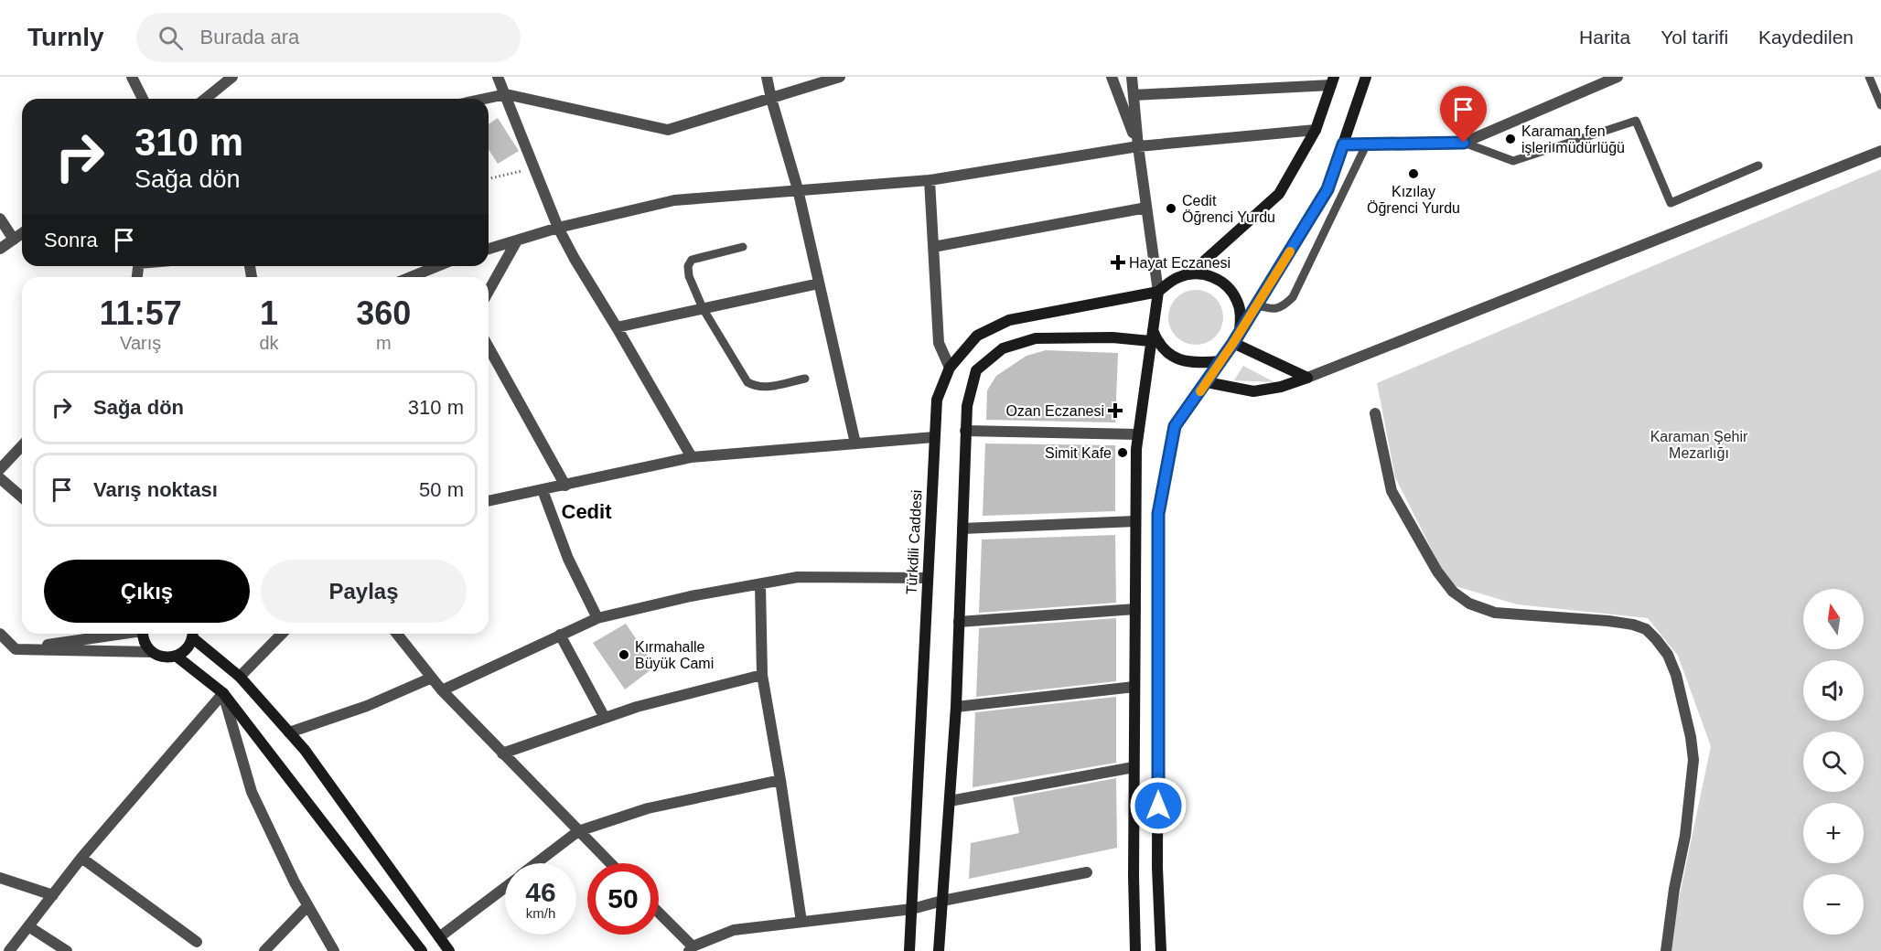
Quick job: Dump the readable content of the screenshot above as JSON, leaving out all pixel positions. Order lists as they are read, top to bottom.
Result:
{
  "streets": {
    "main road": ["Türkdili Caddesi"]
  },
  "districts": ["Cedit"],
  "parks": ["Karaman Şehir Mezarlığı"],
  "places": {
    "other": [
      "Karaman fen işleri müdürlüğü",
      "Kızılay Öğrenci Yurdu",
      "Cedit Öğrenci Yurdu",
      "Simit Kafe",
      "Kırmahalle Büyük Cami"
    ],
    "health": ["Hayat Eczanesi", "Ozan Eczanesi"]
  },
  "north": "top",
  "page": {
    "header": "Turnly",
    "search": "Burada ara",
    "nav": ["Harita", "Yol tarifi", "Kaydedilen"],
    "turn": ["310 m", "Sağa dön"],
    "then": "Sonra",
    "eta": [
      "11:57",
      "Varış",
      "1",
      "dk",
      "360",
      "m"
    ],
    "list": [
      {
        "name": "Sağa dön",
        "value": "310 m"
      },
      {
        "name": "Varış noktası",
        "value": "50 m"
      }
    ],
    "buttons": ["Çıkış", "Paylaş"],
    "map_buttons": ["+", "−"],
    "speed": "46 km/h",
    "limit": "50"
  }
}
